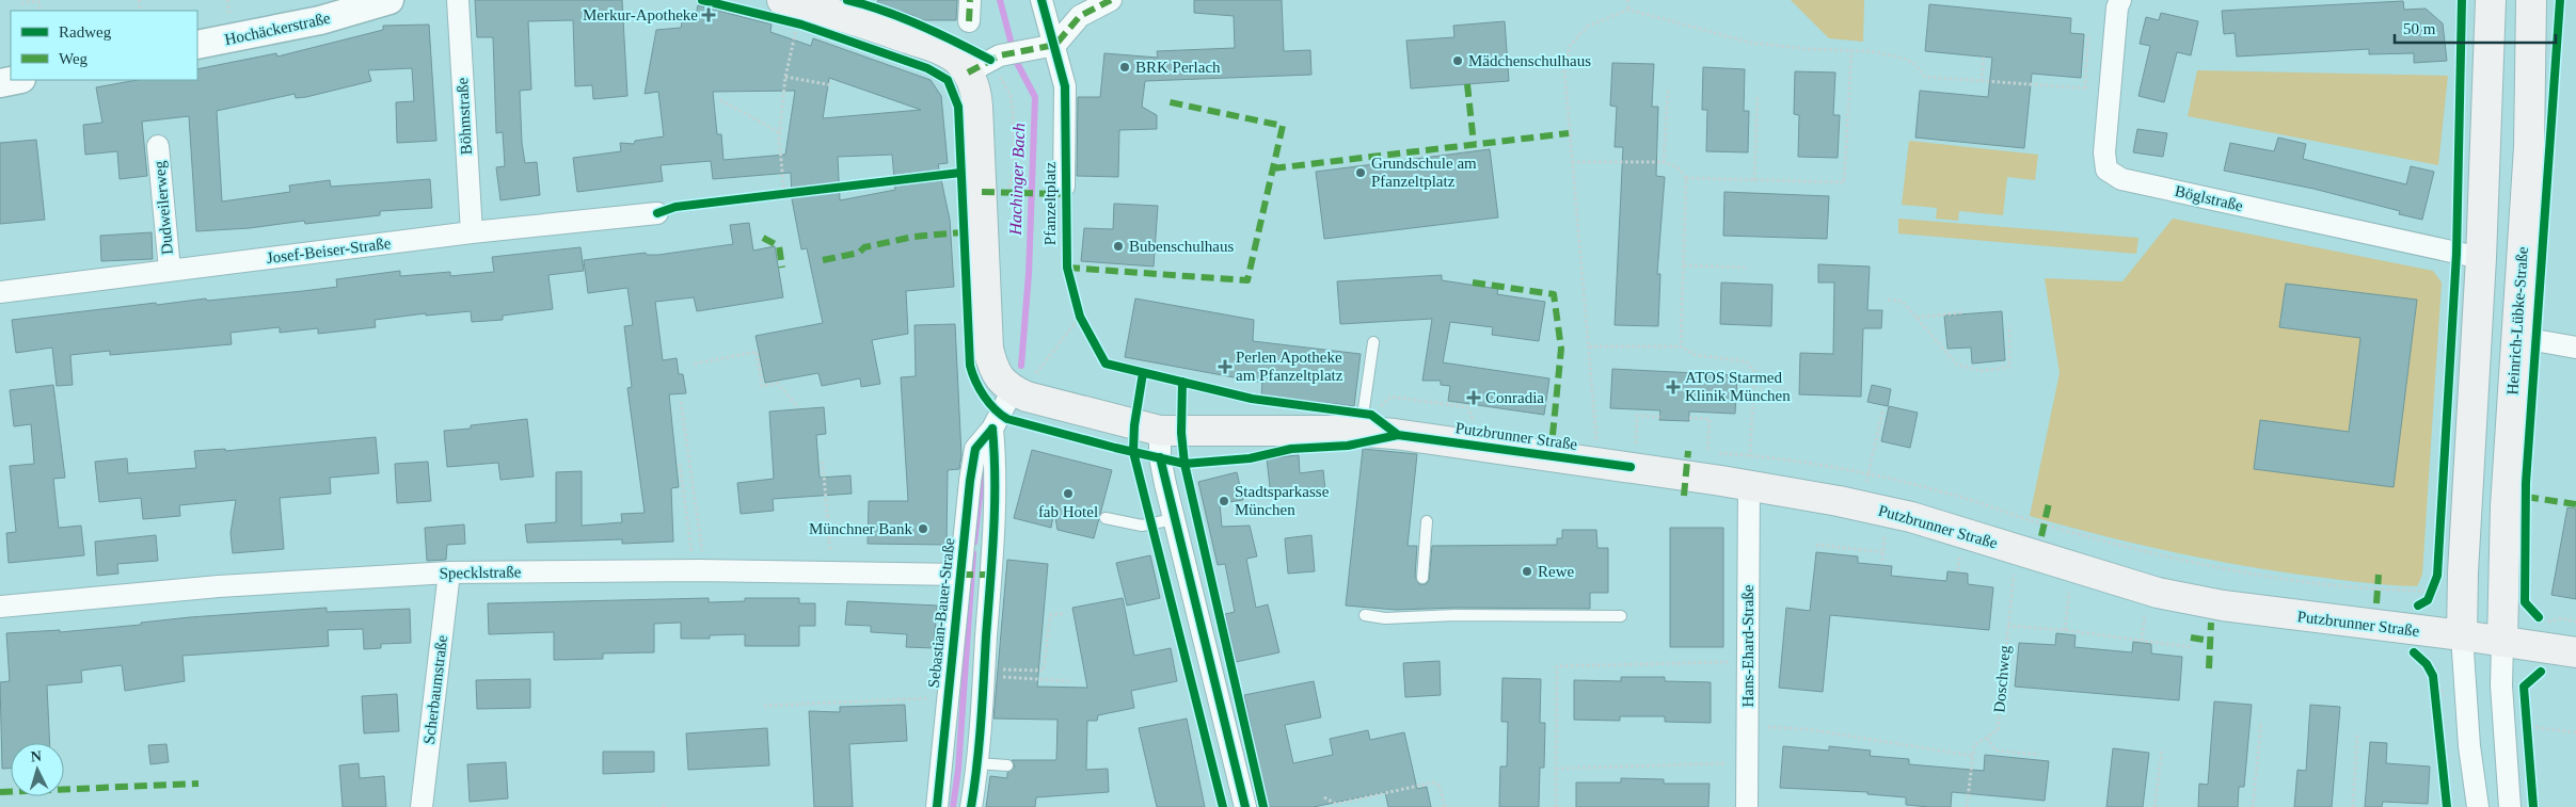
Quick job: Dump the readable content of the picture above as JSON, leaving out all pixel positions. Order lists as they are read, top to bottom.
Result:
{
  "streets": {
    "main road": ["Heinrich-Lübke-Straße", "Putzbrunner Straße"],
    "street": [
      "Hochäckerstraße",
      "Böhmstraße",
      "Böglstraße",
      "Pfanzeltplatz",
      "Dudweilerweg",
      "Josef-Beiser-Straße",
      "Specklstraße",
      "Sebastian-Bauer-Straße",
      "Hans-Ehard-Straße",
      "Scherbaumstraße"
    ],
    "path": ["Doschweg"]
  },
  "crossings": [
    ["Böhmstraße", "Josef-Beiser-Straße"],
    ["Dudweilerweg", "Josef-Beiser-Straße"],
    ["Heinrich-Lübke-Straße", "Putzbrunner Straße"],
    ["Putzbrunner Straße", "Sebastian-Bauer-Straße"],
    ["Putzbrunner Straße", "Hans-Ehard-Straße"],
    ["Specklstraße", "Sebastian-Bauer-Straße"],
    ["Specklstraße", "Scherbaumstraße"]
  ],
  "water": ["Hachinger Bach"],
  "places": {
    "health": [
      "Merkur-Apotheke",
      "Perlen Apotheke am Pfanzeltplatz",
      "ATOS Starmed Klinik München",
      "Conradia"
    ],
    "other": [
      "Mädchenschulhaus",
      "BRK Perlach",
      "Grundschule am Pfanzeltplatz",
      "Bubenschulhaus",
      "fab Hotel",
      "Stadtsparkasse München",
      "Münchner Bank",
      "Rewe"
    ]
  },
  "legend": ["Radweg", "Weg"],
  "scale_bar": "50 m",
  "north": "top"
}
